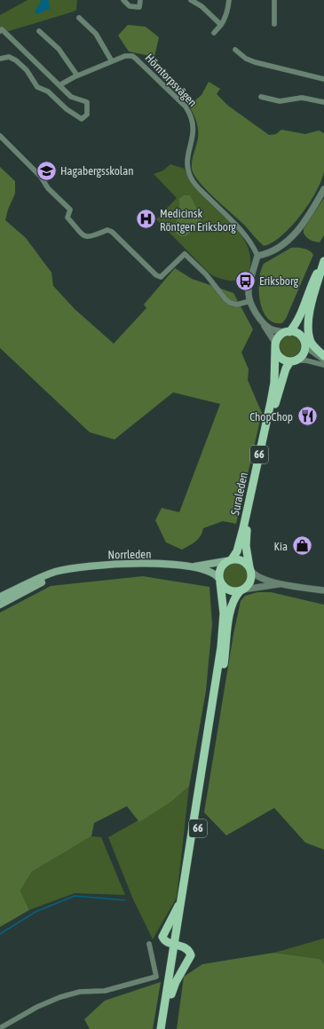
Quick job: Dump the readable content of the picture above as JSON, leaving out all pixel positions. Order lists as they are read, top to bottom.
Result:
{
  "streets": {
    "main road": ["66", "Suraleden", "Norrleden"],
    "street": ["Hörntorpsvägen"]
  },
  "crossings": [
    ["66", "Suraleden"],
    ["66", "Norrleden"],
    ["Suraleden", "Norrleden"]
  ],
  "places": {
    "school or university": ["Hagabergsskolan"],
    "hospital": ["Medicinsk Röntgen Eriksborg"],
    "bus stop": ["Eriksborg"],
    "restaurant": ["ChopChop"],
    "shop": ["Kia"]
  }
}
